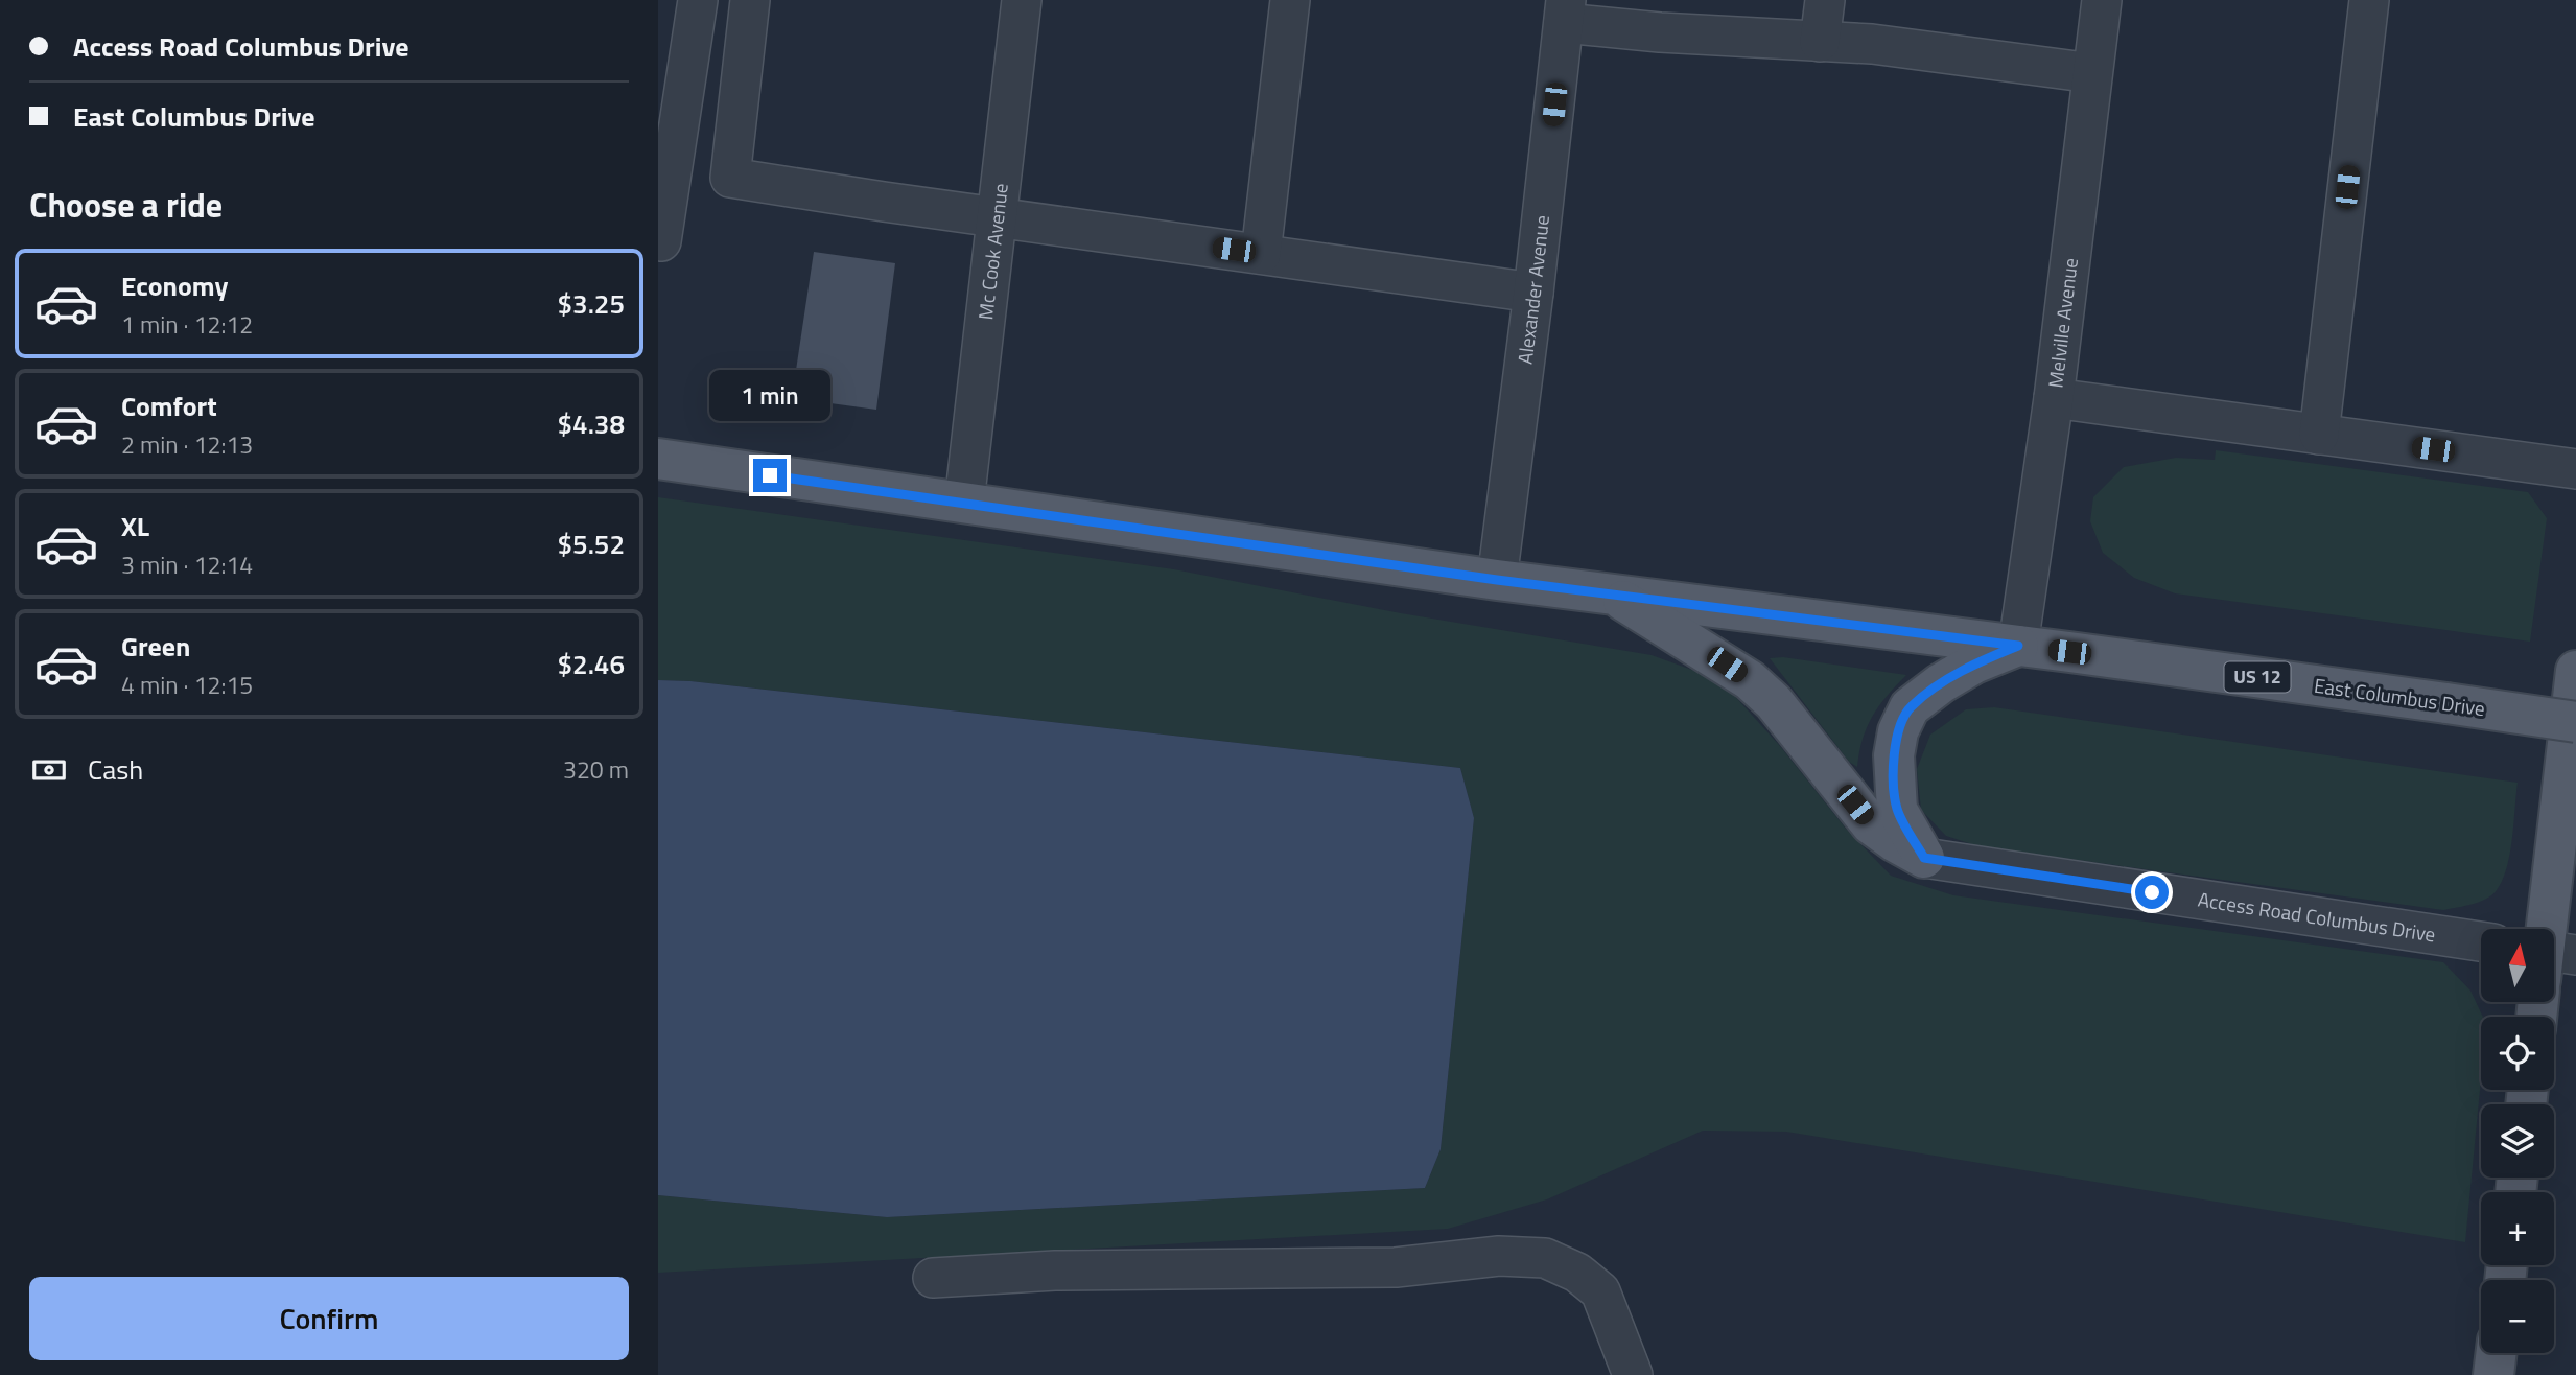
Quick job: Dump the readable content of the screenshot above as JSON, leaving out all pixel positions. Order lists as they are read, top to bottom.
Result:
{
  "streets": {
    "main road": ["US 12", "East Columbus Drive"],
    "street": [
      "Mc Cook Avenue",
      "Alexander Avenue",
      "Melville Avenue",
      "Access Road Columbus Drive"
    ]
  },
  "crossings": [
    ["Mc Cook Avenue", "East Columbus Drive"],
    ["Alexander Avenue", "East Columbus Drive"],
    ["Melville Avenue", "East Columbus Drive"]
  ],
  "north": "top",
  "page": {
    "banner": ["Access Road Columbus Drive", "East Columbus Drive"],
    "heading": "Choose a ride",
    "list": [
      {
        "name": "Economy",
        "note": "1 min · 12:12",
        "value": "$3.25"
      },
      {
        "name": "Comfort",
        "note": "2 min · 12:13",
        "value": "$4.38"
      },
      {
        "name": "XL",
        "note": "3 min · 12:14",
        "value": "$5.52"
      },
      {
        "name": "Green",
        "note": "4 min · 12:15",
        "value": "$2.46"
      }
    ],
    "bubble": "1 min",
    "pay": ["Cash", "320 m"],
    "map_buttons": ["+", "−"],
    "buttons": "Confirm"
  }
}
